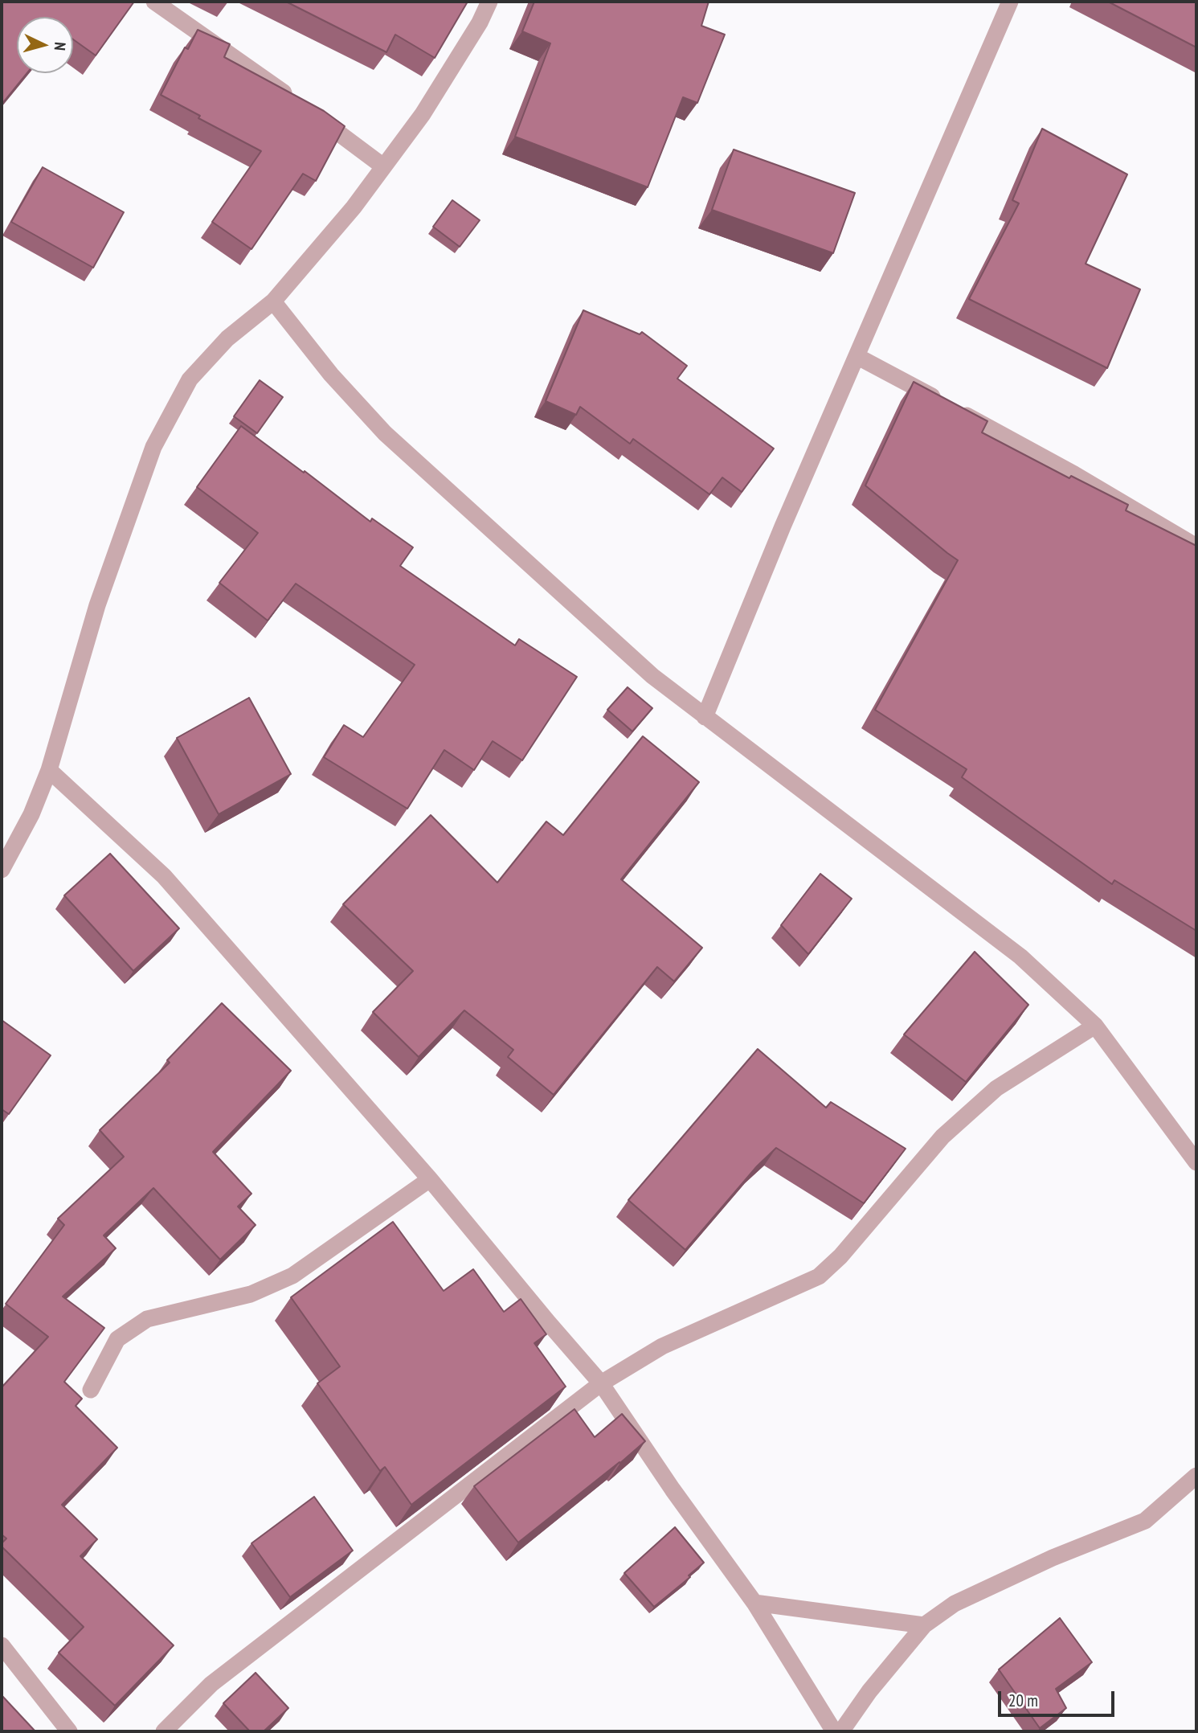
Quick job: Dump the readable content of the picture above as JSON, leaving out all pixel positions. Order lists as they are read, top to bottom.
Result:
{
  "scale_bar": "20 m",
  "north": "right"
}
